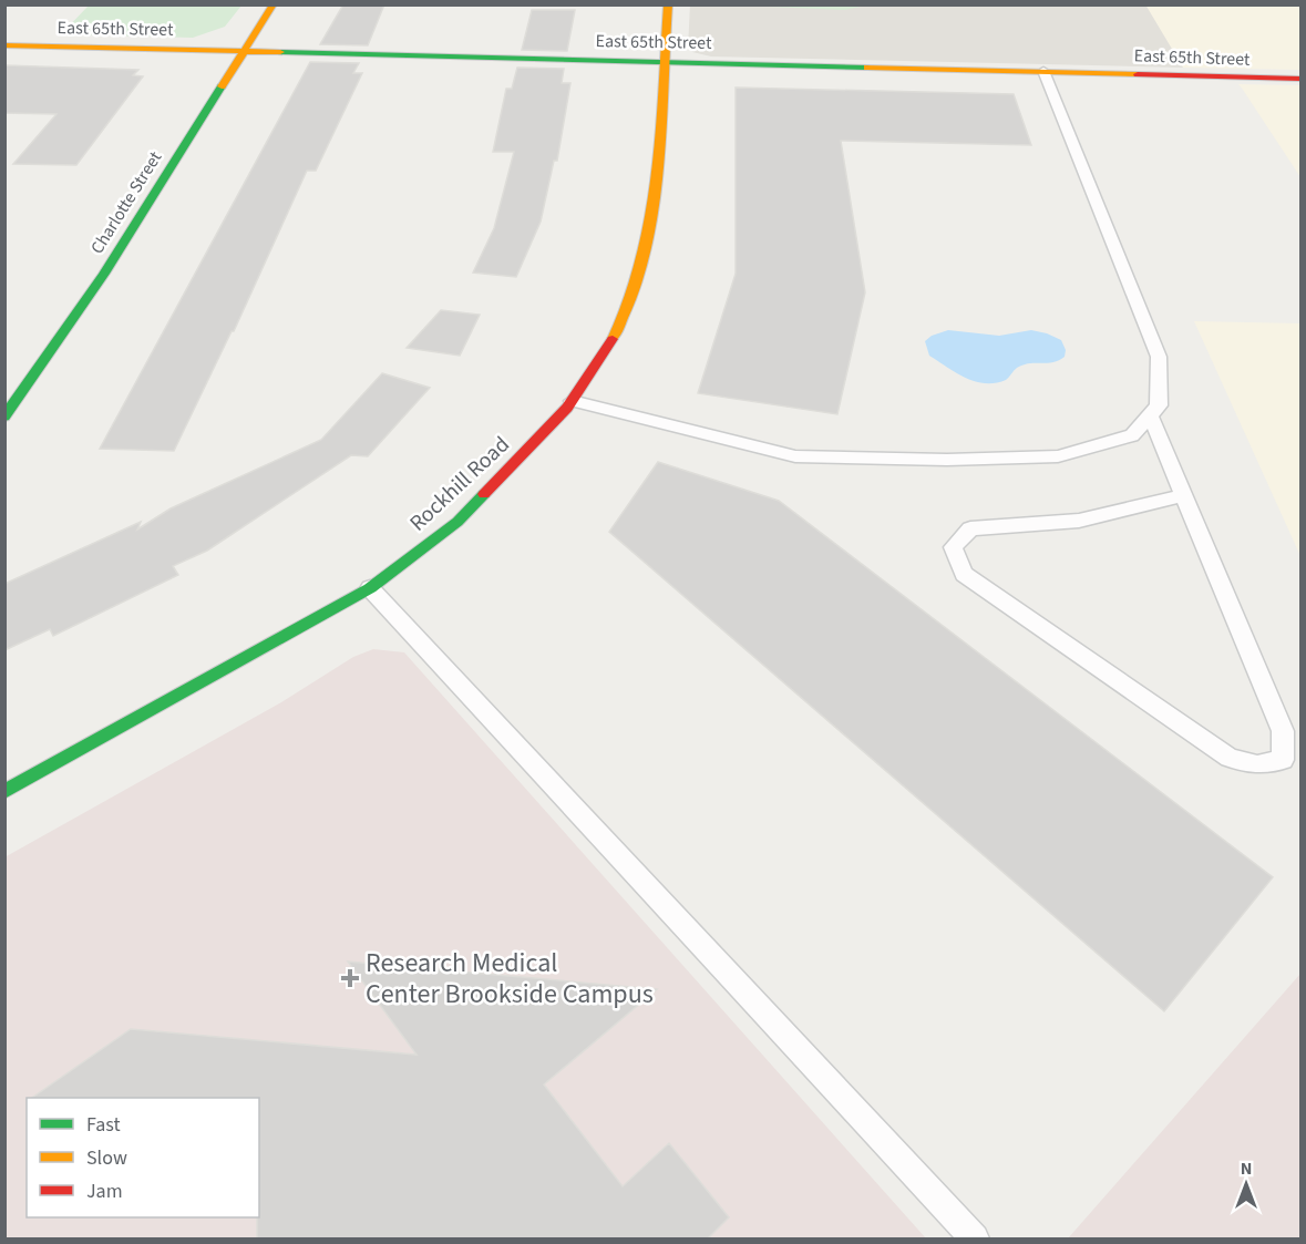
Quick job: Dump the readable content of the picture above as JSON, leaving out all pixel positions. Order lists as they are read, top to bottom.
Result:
{
  "streets": {
    "street": ["East 65th Street", "Charlotte Street", "Rockhill Road"]
  },
  "crossings": [
    ["East 65th Street", "Charlotte Street"],
    ["East 65th Street", "Rockhill Road"]
  ],
  "places": {
    "health": ["Research Medical Center Brookside Campus"]
  },
  "legend": ["Fast", "Slow", "Jam"],
  "north": "top"
}
